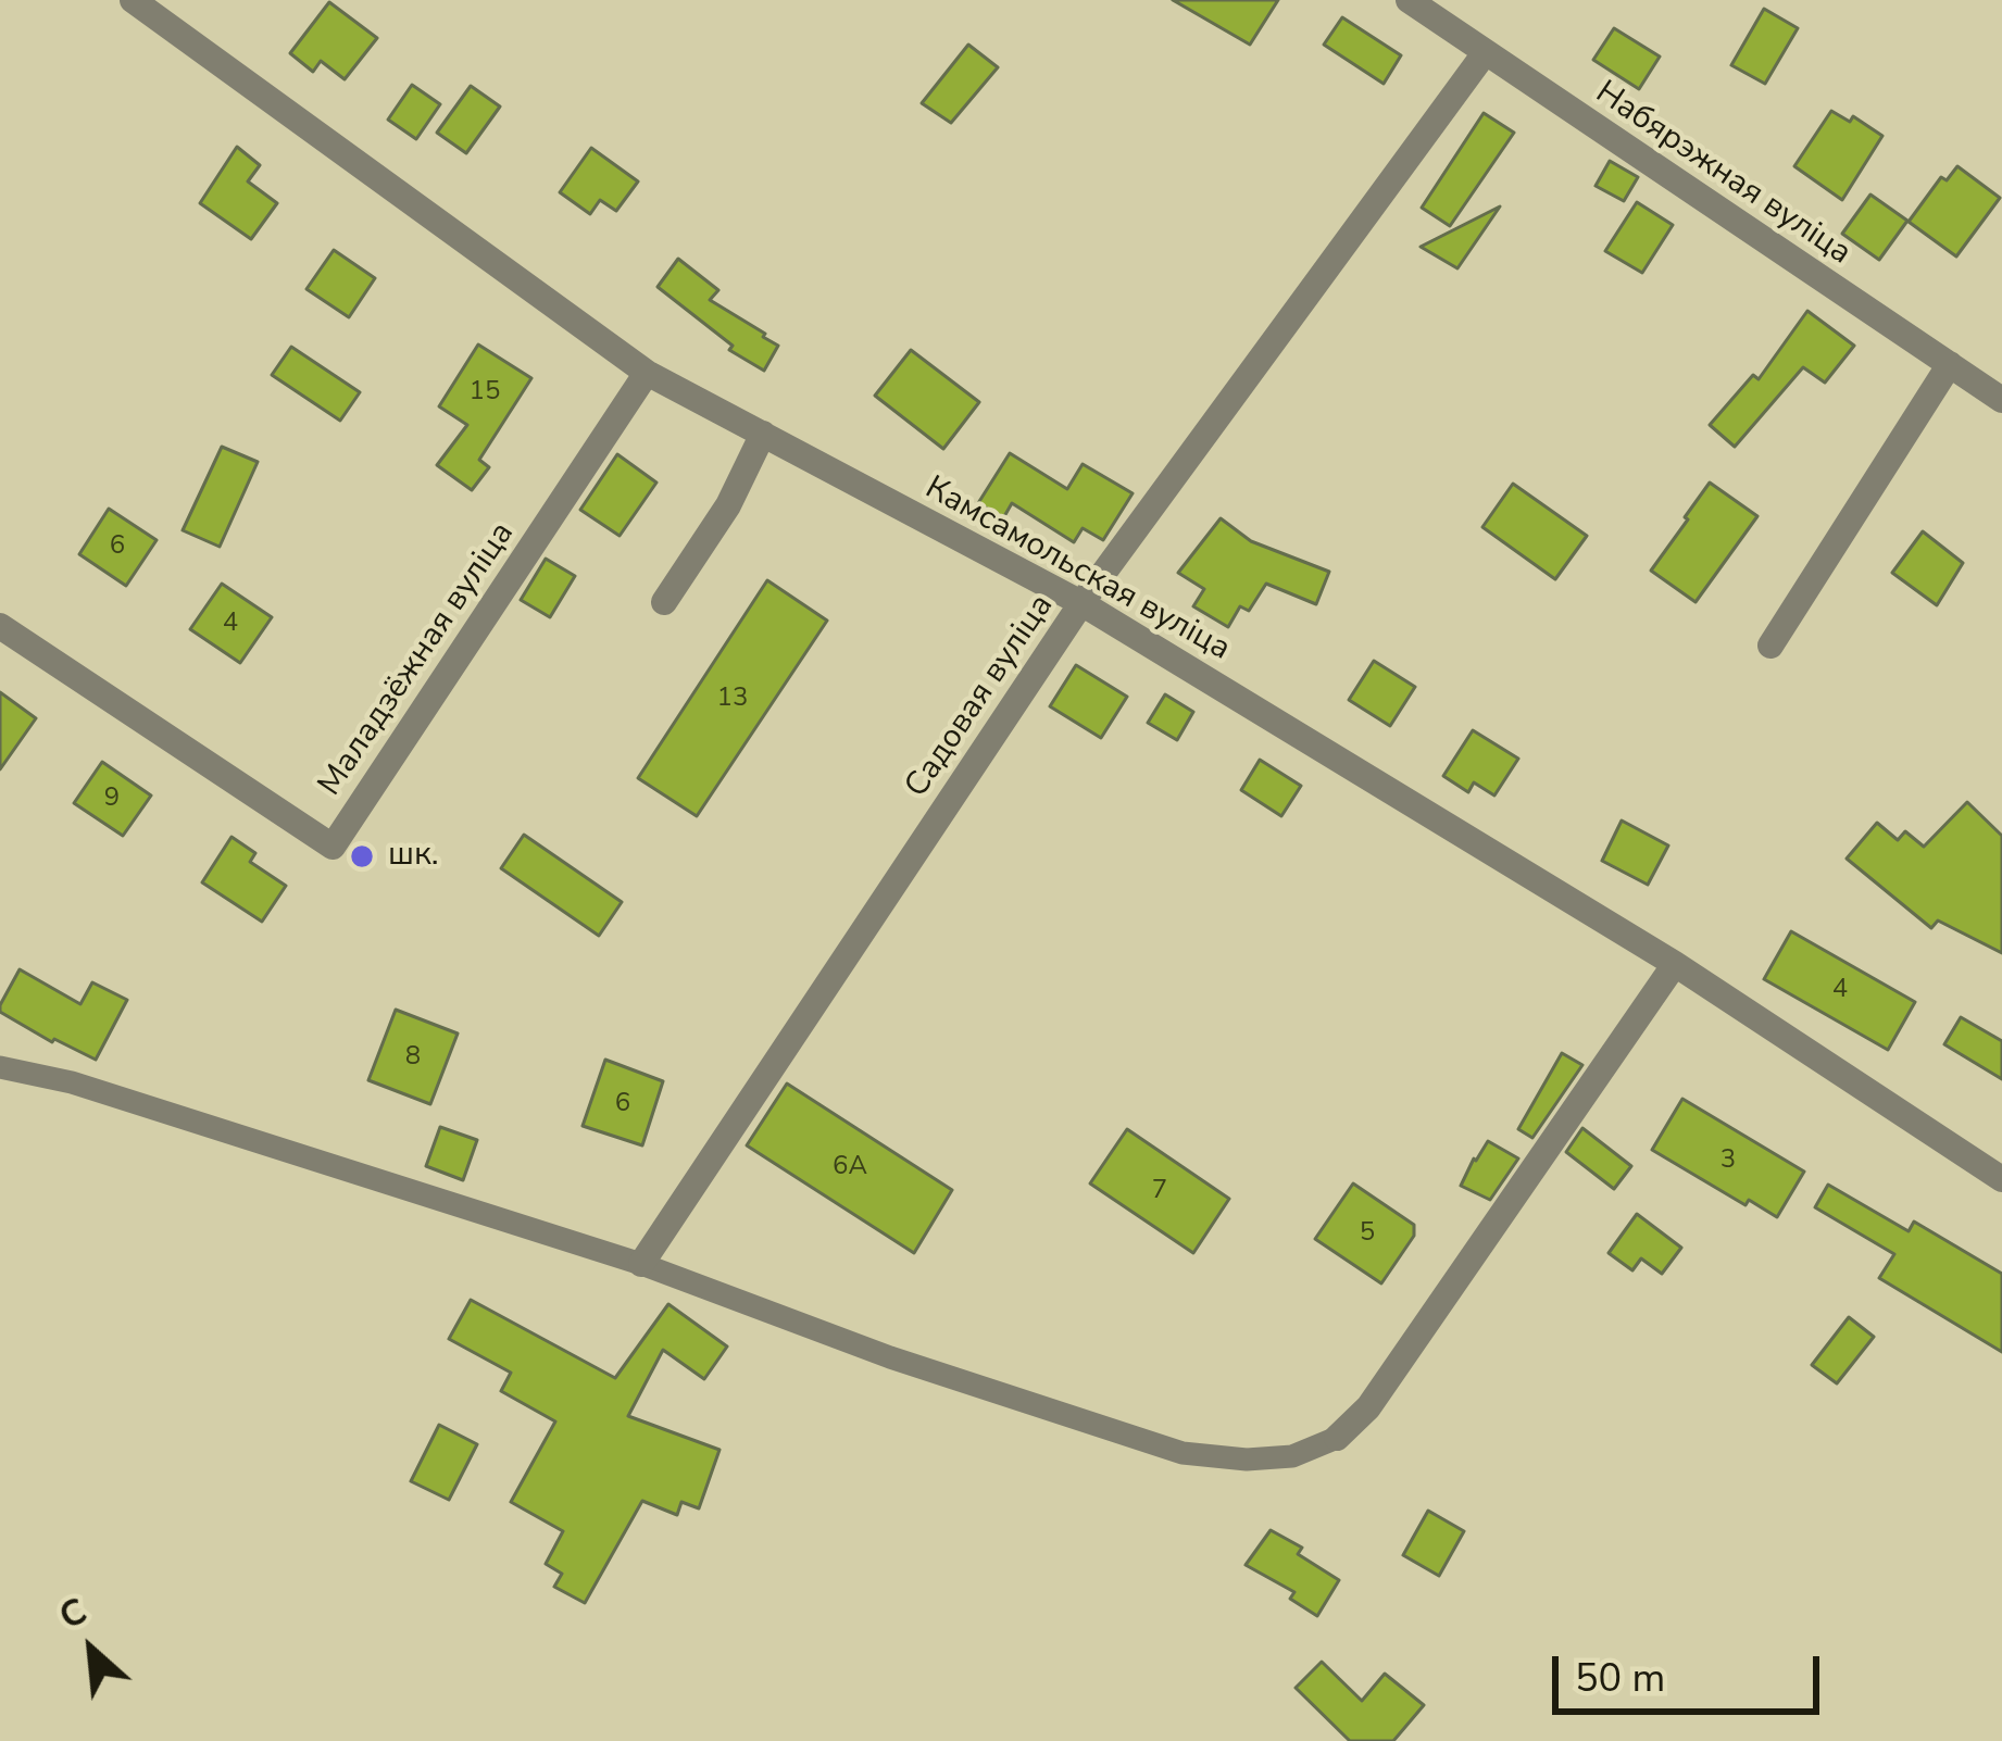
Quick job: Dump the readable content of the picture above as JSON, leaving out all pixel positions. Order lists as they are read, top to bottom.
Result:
{
  "streets": {
    "street": [
      "Набярэжная вуліца",
      "Камсамольская вуліца",
      "Маладзёжная вуліца",
      "Садовая вуліца"
    ]
  },
  "crossings": [
    ["Набярэжная вуліца", "Садовая вуліца"],
    ["Камсамольская вуліца", "Маладзёжная вуліца"],
    ["Камсамольская вуліца", "Садовая вуліца"]
  ],
  "places": ["шк."],
  "house_numbers": [
    "15",
    "6",
    "4",
    "13",
    "9",
    "4",
    "8",
    "6",
    "3",
    "6А",
    "7",
    "5"
  ],
  "scale_bar": "50 m",
  "north": "top left"
}
